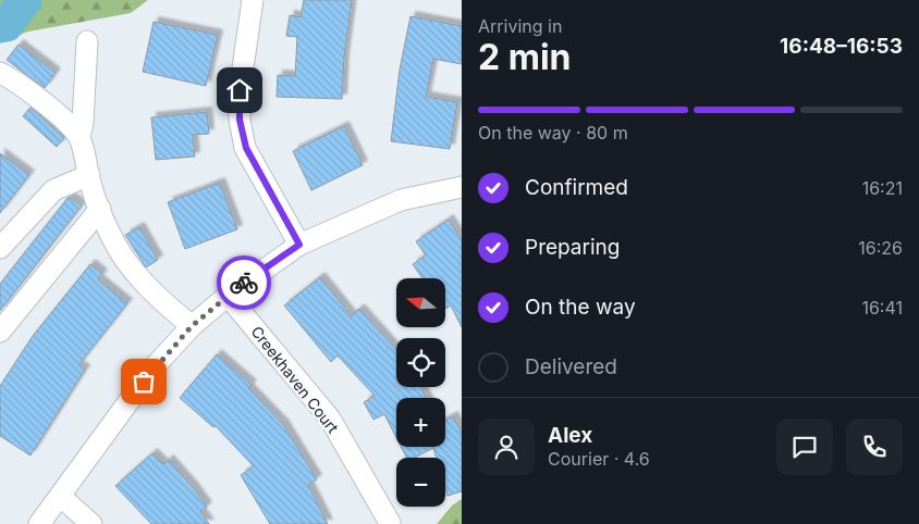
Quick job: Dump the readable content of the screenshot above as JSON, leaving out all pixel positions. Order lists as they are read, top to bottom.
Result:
{
  "streets": {
    "street": ["Creekhaven Court"]
  },
  "north": "left",
  "page": {
    "heading": ["2 min", "Arriving in", "16:48–16:53"],
    "panel": ["Alex", "Courier · 4.6"],
    "bar": "On the way · 80 m",
    "list": [
      ["Confirmed", "16:21"],
      ["Preparing", "16:26"],
      ["On the way", "16:41"],
      "Delivered"
    ],
    "map_buttons": ["+", "−"]
  }
}
